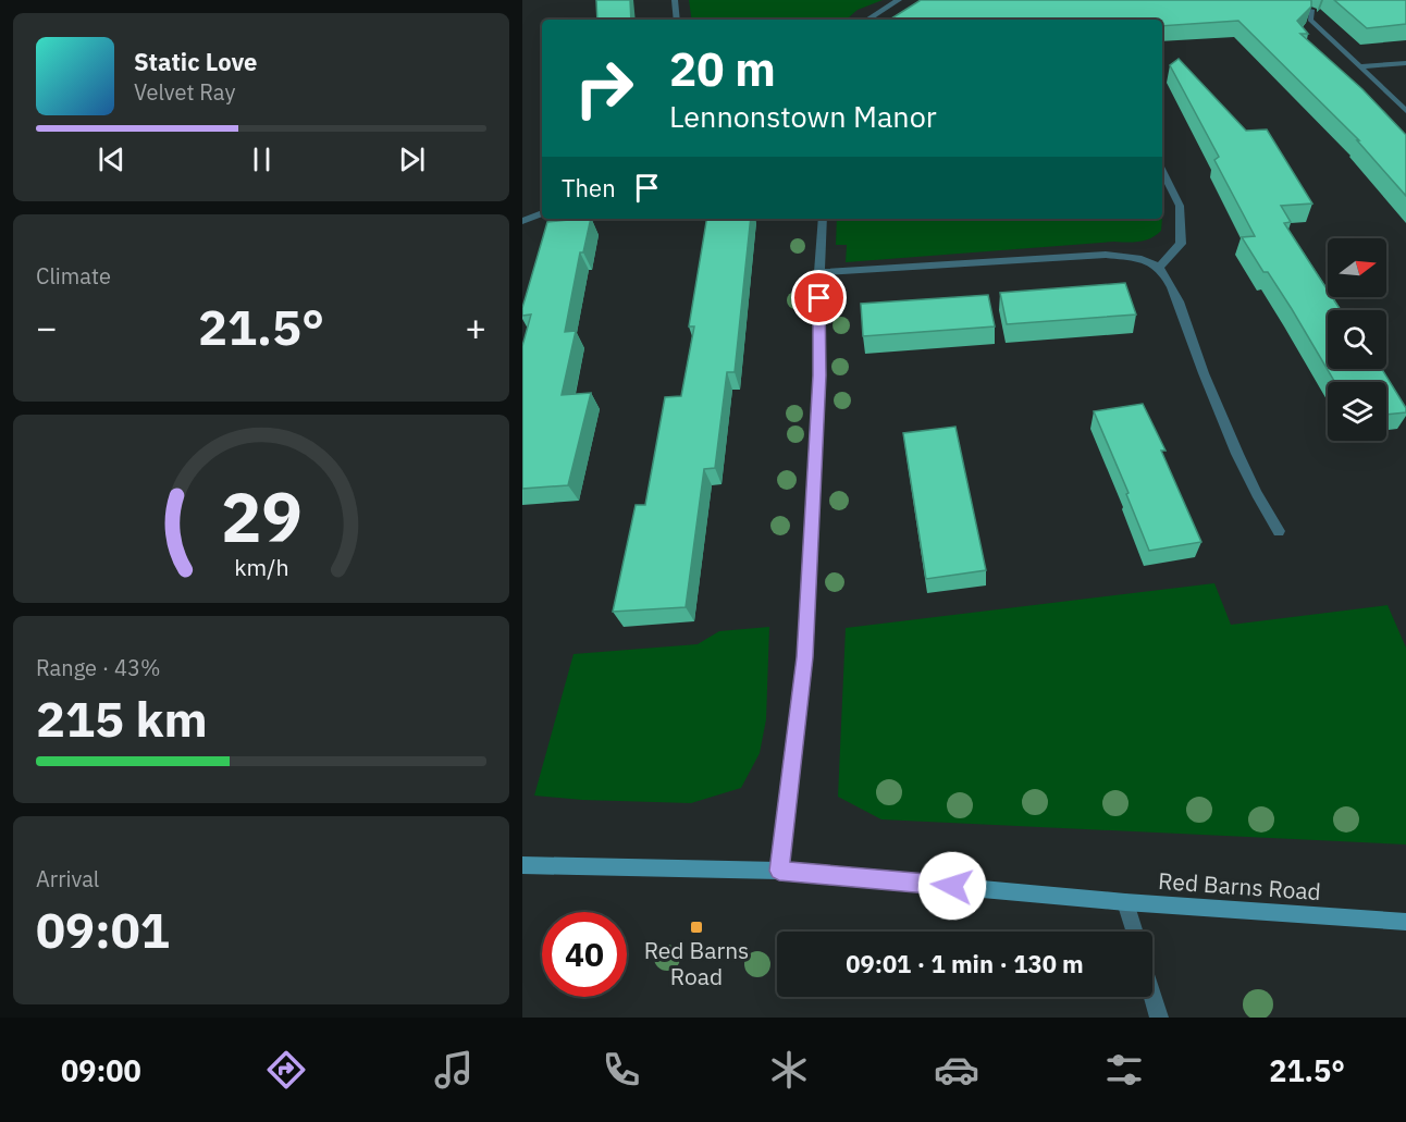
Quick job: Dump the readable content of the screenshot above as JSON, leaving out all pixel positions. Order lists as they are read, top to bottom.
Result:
{
  "streets": {
    "street": ["Red Barns Road"]
  },
  "places": {
    "transit": ["Red Barns Road"]
  },
  "north": "right",
  "page": {
    "turn": ["20 m", "Lennonstown Manor"],
    "song": ["Static Love", "Velvet Ray"],
    "then": "Then",
    "tile": [
      "Climate",
      ["Range · 43%", "215 km"],
      ["Arrival", "09:01"]
    ],
    "heat": ["−", "21.5°", "+"],
    "limit": "40",
    "trip": "09:01 · 1 min · 130 m",
    "tabs": ["09:00", "21.5°"],
    "gauge": ["29", "km/h"]
  }
}
